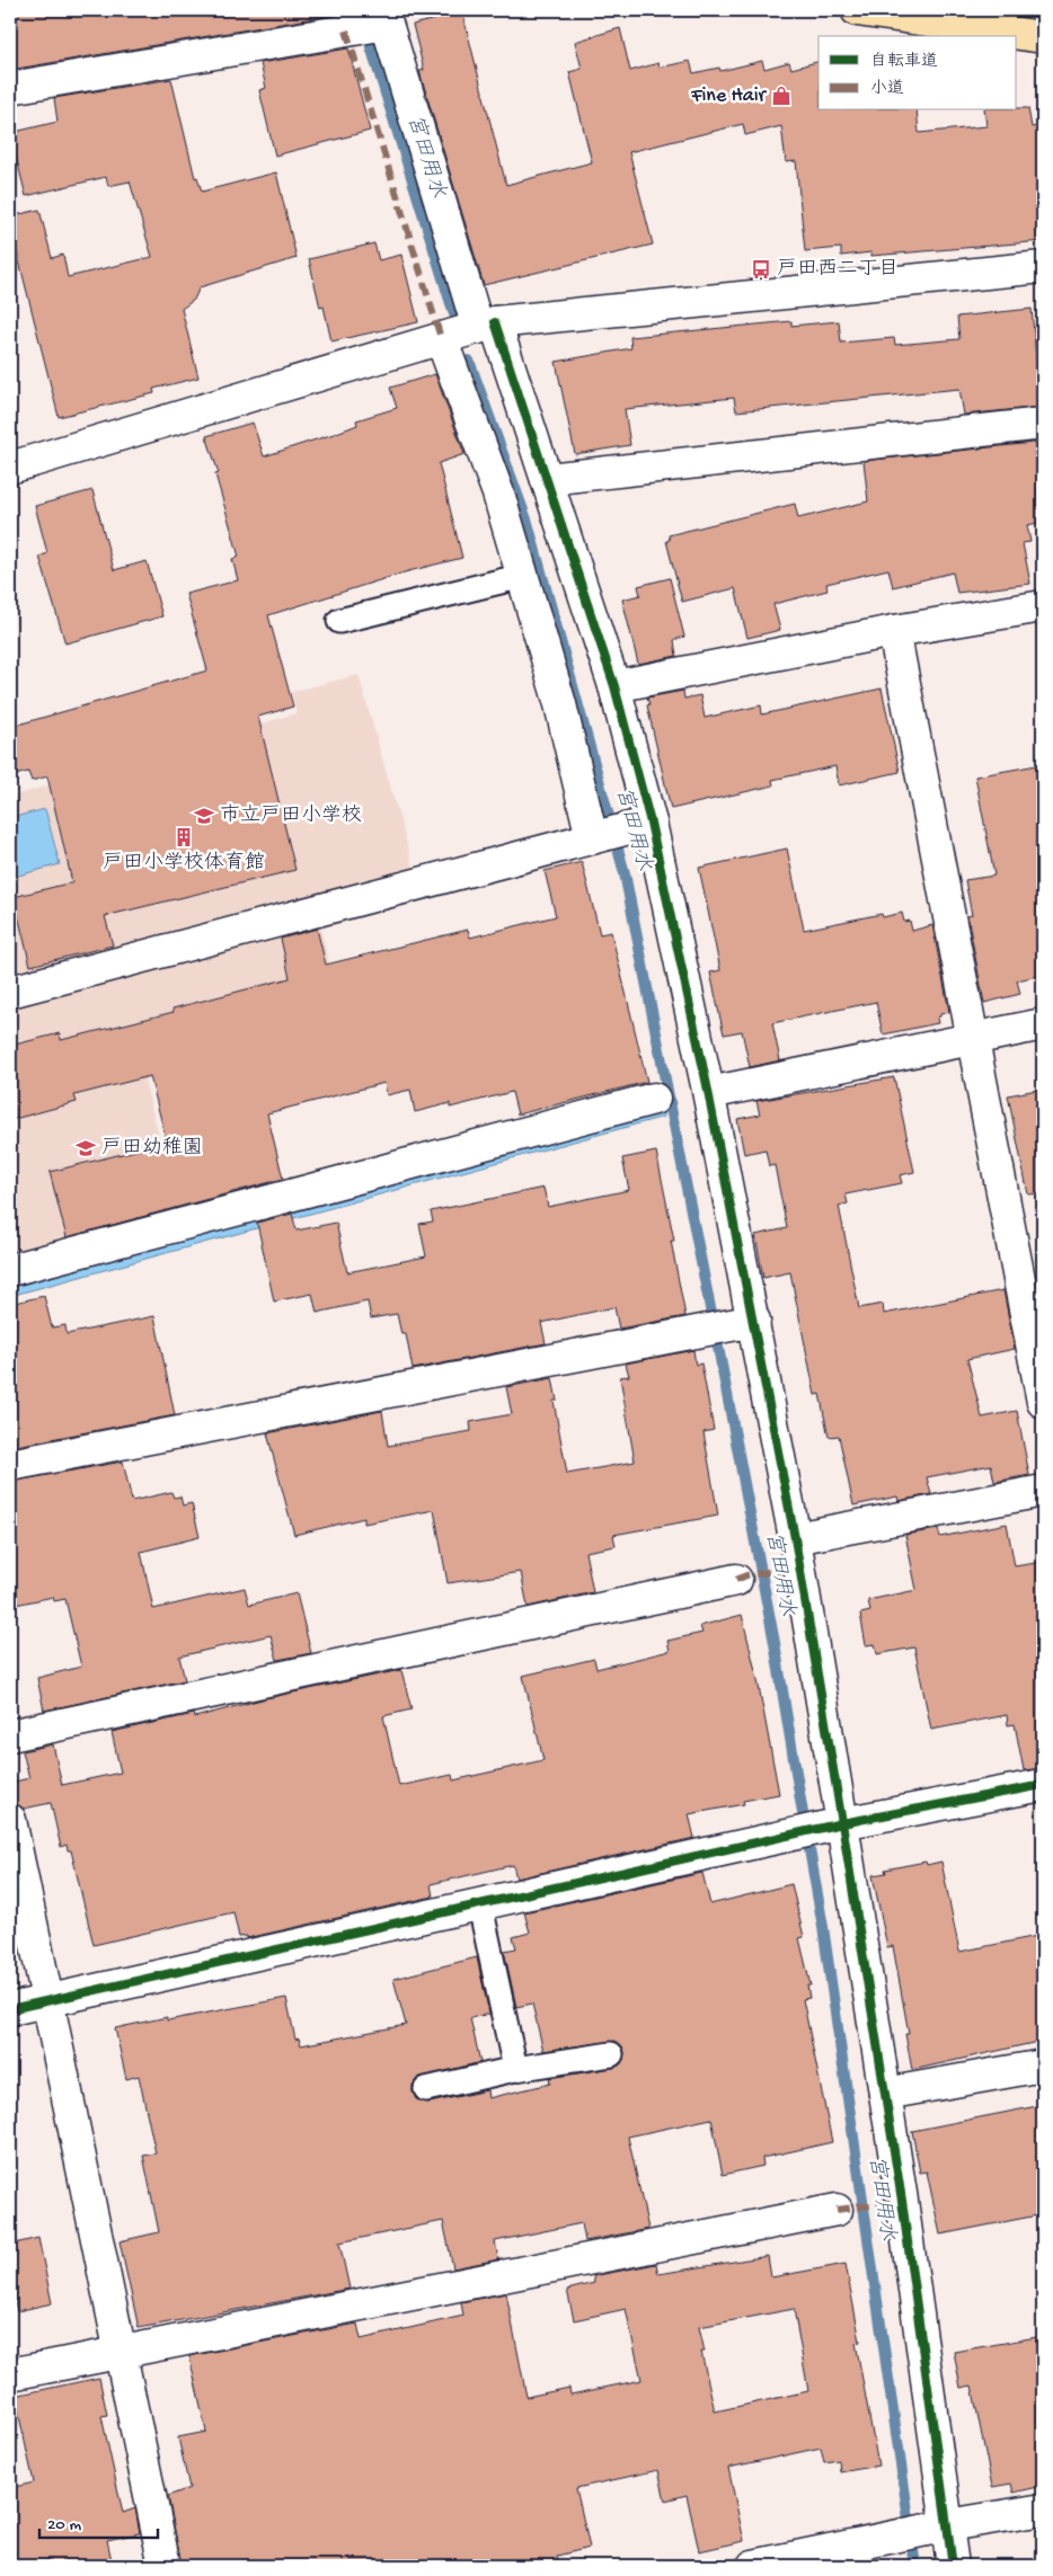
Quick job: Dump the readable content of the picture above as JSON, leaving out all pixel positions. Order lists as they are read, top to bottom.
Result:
{
  "water": ["宮田用水"],
  "places": {
    "shop": ["Fine Hair"],
    "bus stop": ["戸田西二丁目"],
    "school or university": ["市立戸田小学校", "戸田幼稚園"],
    "building": ["戸田小学校体育館"]
  },
  "legend": ["自転車道", "小道"],
  "scale_bar": "20 m"
}
